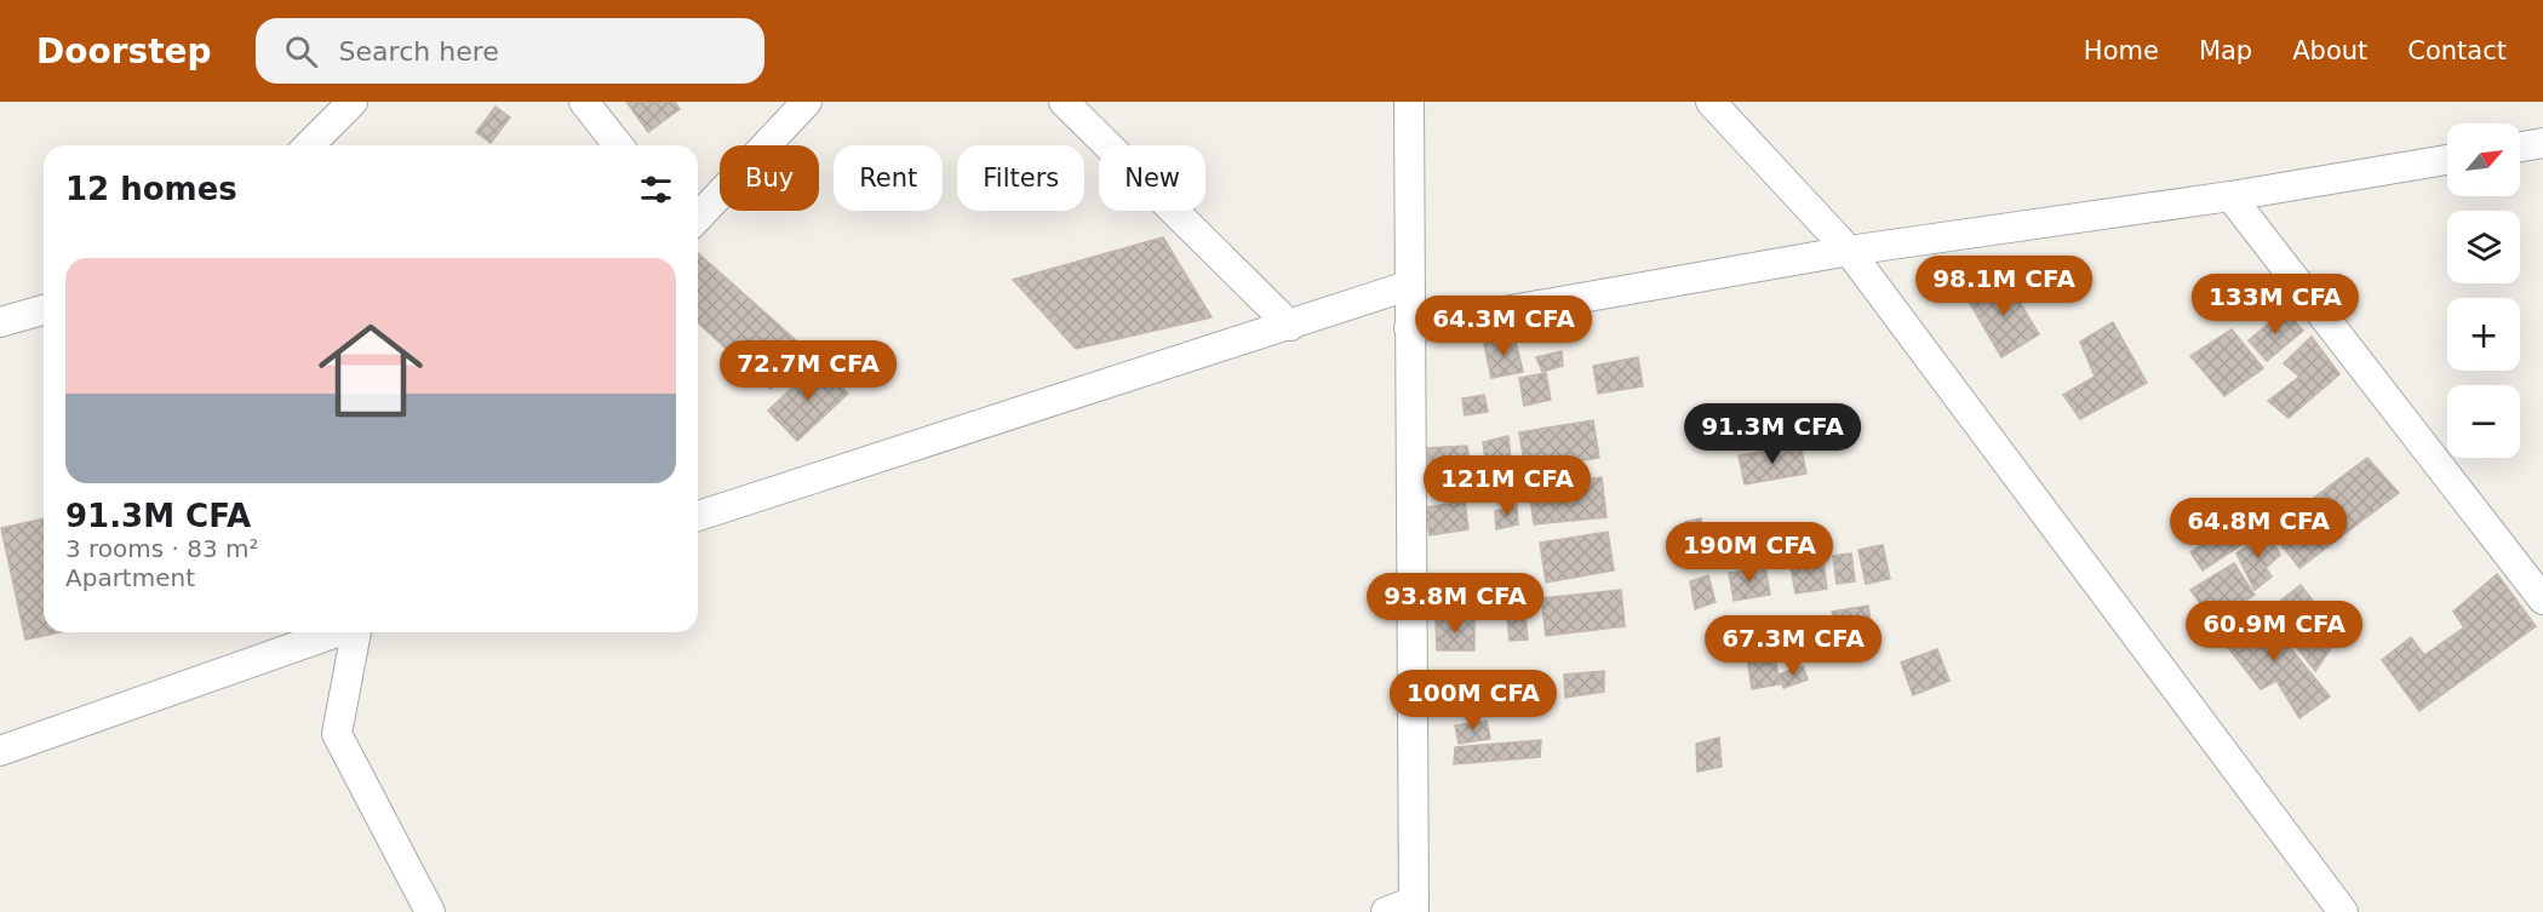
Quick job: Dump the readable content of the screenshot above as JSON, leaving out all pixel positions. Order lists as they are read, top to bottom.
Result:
{
  "north": "top right",
  "page": {
    "header": "Doorstep",
    "search": "Search here",
    "nav": [
      "Home",
      "Map",
      "About",
      "Contact"
    ],
    "map_buttons": ["+", "−"],
    "chip": [
      "Buy",
      "Rent",
      "Filters",
      "New"
    ],
    "heading": "12 homes",
    "list": [
      {
        "name": "91.3M CFA",
        "note": "3 rooms · 83 m² · Apartment"
      }
    ],
    "price": [
      "98.1M CFA",
      "133M CFA",
      "64.3M CFA",
      "72.7M CFA",
      "91.3M CFA",
      "121M CFA",
      "64.8M CFA",
      "190M CFA",
      "93.8M CFA",
      "60.9M CFA",
      "67.3M CFA",
      "100M CFA"
    ]
  }
}
